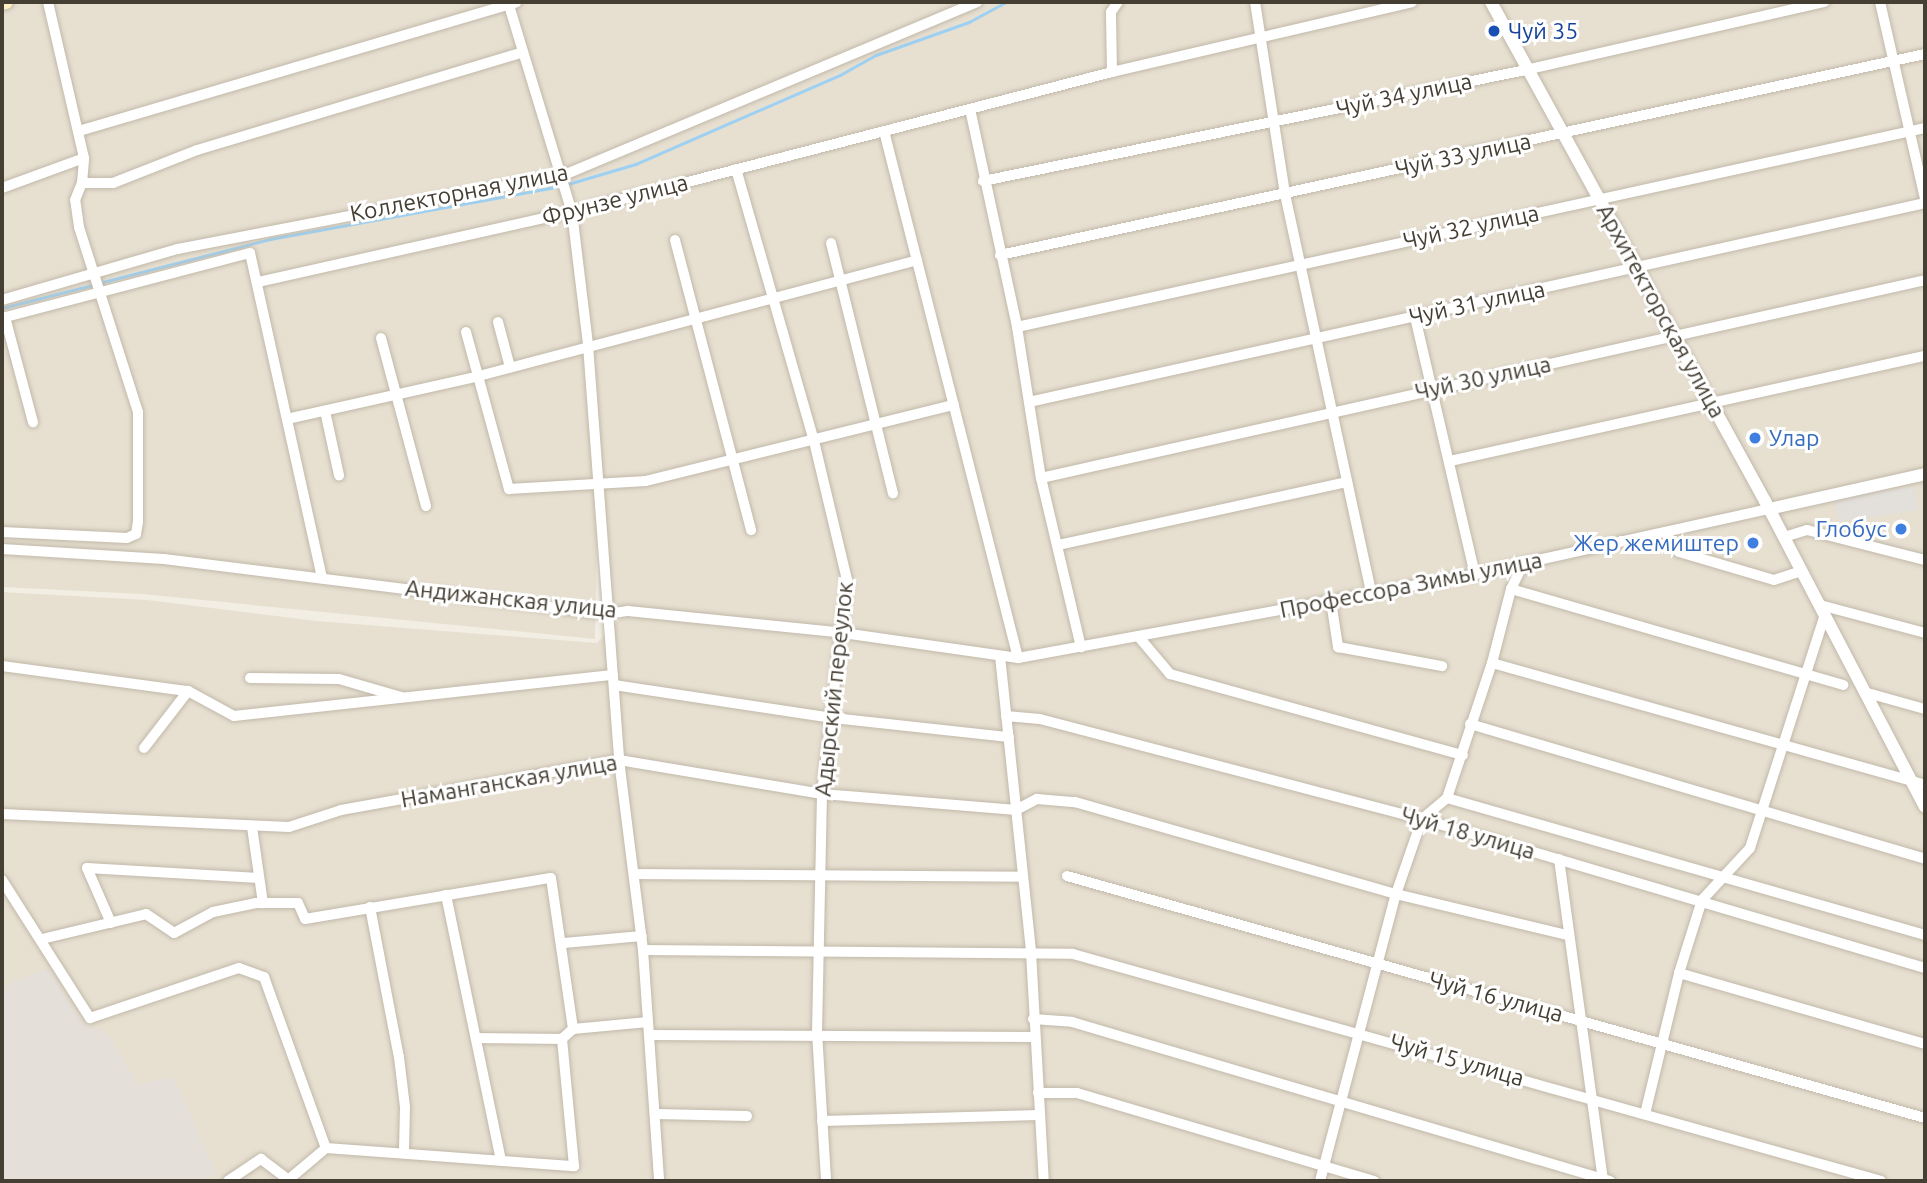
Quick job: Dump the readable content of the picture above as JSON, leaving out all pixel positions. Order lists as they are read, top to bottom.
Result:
{
  "streets": {
    "street": [
      "Чуй 34 улица",
      "Чуй 33 улица",
      "Коллекторная улица",
      "Фрунзе улица",
      "Чуй 32 улица",
      "Чуй 31 улица",
      "Архитекторская улица",
      "Чуй 30 улица",
      "Профессора Зимы улица",
      "Андижанская улица",
      "Адырский переулок",
      "Наманганская улица",
      "Чуй 18 улица",
      "Чуй 16 улица",
      "Чуй 15 улица"
    ]
  },
  "crossings": [
    ["Чуй 34 улица", "Архитекторская улица"],
    ["Чуй 33 улица", "Архитекторская улица"],
    ["Фрунзе улица", "Адырский переулок"],
    ["Чуй 32 улица", "Архитекторская улица"],
    ["Чуй 31 улица", "Архитекторская улица"],
    ["Архитекторская улица", "Чуй 30 улица"],
    ["Архитекторская улица", "Профессора Зимы улица"],
    ["Профессора Зимы улица", "Андижанская улица"],
    ["Андижанская улица", "Адырский переулок"],
    ["Адырский переулок", "Наманганская улица"],
    ["Адырский переулок", "Чуй 15 улица"]
  ],
  "places": [
    "Чуй 35",
    "Улар",
    "Глобус",
    "Жер жемиштер"
  ]
}
